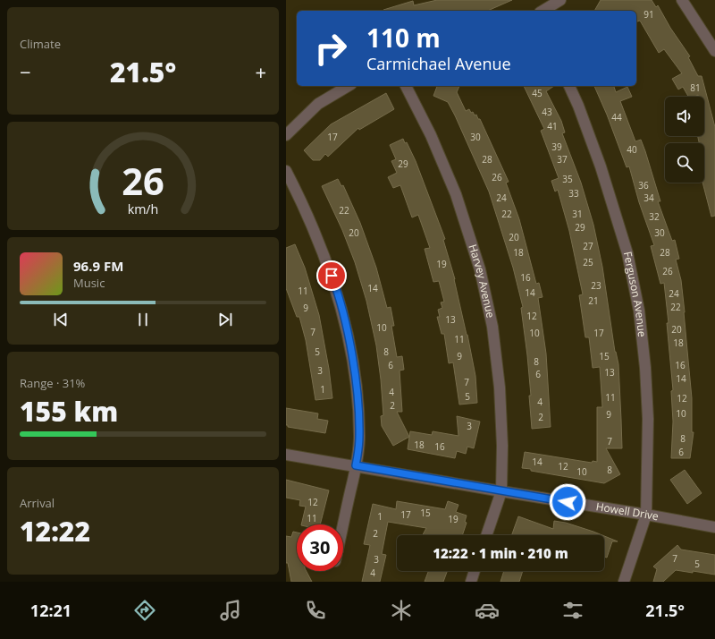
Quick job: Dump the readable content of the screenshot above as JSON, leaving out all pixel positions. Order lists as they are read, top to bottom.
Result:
{
  "streets": {
    "street": ["Harvey Avenue", "Ferguson Avenue", "Howell Drive"]
  },
  "crossings": [
    ["Harvey Avenue", "Howell Drive"],
    ["Ferguson Avenue", "Howell Drive"]
  ],
  "house_numbers": [
    "91",
    "81",
    "45",
    "43",
    "44",
    "41",
    "17",
    "30",
    "39",
    "40",
    "28",
    "37",
    "29",
    "26",
    "35",
    "36",
    "33",
    "24",
    "34",
    "22",
    "22",
    "31",
    "32",
    "29",
    "20",
    "30",
    "20",
    "27",
    "18",
    "28",
    "25",
    "19",
    "26",
    "16",
    "23",
    "14",
    "11",
    "14",
    "24",
    "21",
    "22",
    "9",
    "12",
    "13",
    "10",
    "20",
    "7",
    "10",
    "17",
    "11",
    "18",
    "5",
    "8",
    "9",
    "15",
    "8",
    "6",
    "16",
    "3",
    "13",
    "6",
    "14",
    "7",
    "1",
    "4",
    "5",
    "11",
    "12",
    "4",
    "2",
    "10",
    "9",
    "2",
    "3",
    "8",
    "7",
    "18",
    "16",
    "6",
    "14",
    "12",
    "8",
    "10",
    "12",
    "15",
    "17",
    "1",
    "11",
    "19",
    "2",
    "7",
    "3",
    "5",
    "4"
  ],
  "page": {
    "tile": [
      "Climate",
      ["Range · 31%", "155 km"],
      ["Arrival", "12:22"]
    ],
    "turn": ["110 m", "Carmichael Avenue"],
    "heat": ["−", "21.5°", "+"],
    "song": ["96.9 FM", "Music"],
    "limit": "30",
    "trip": "12:22 · 1 min · 210 m",
    "tabs": ["12:21", "21.5°"],
    "gauge": ["26", "km/h"]
  }
}
